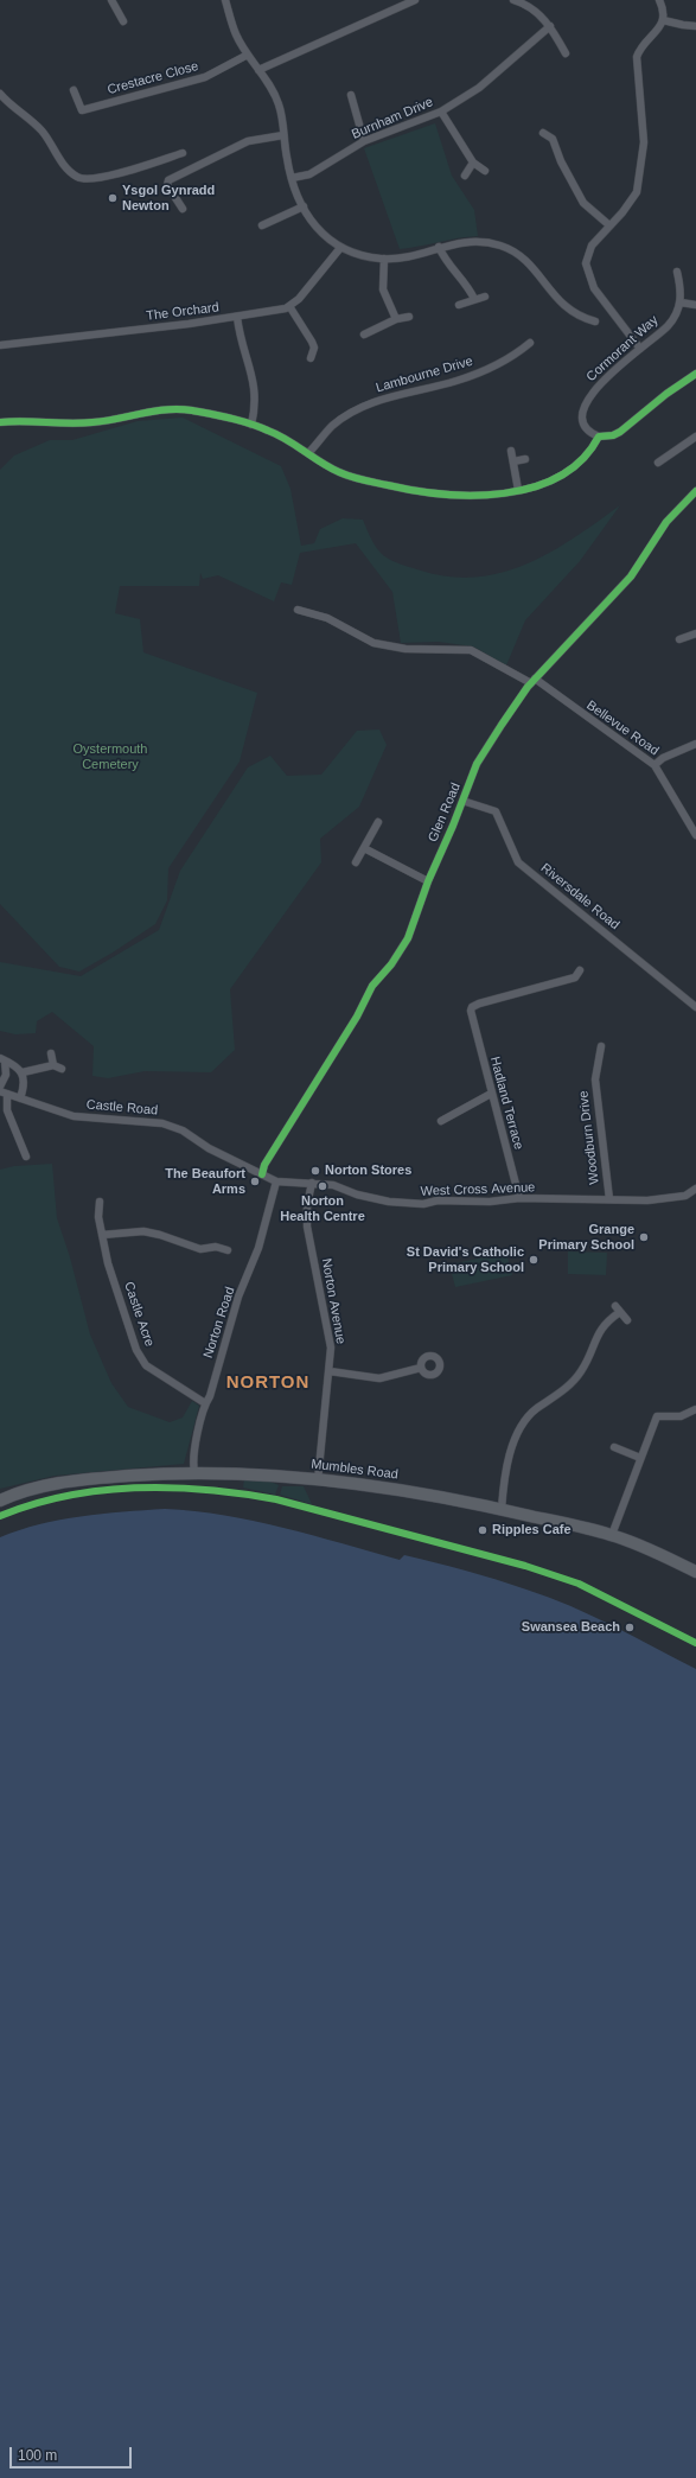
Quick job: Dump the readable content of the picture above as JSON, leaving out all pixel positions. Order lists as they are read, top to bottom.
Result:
{
  "streets": {
    "main road": ["Mumbles Road"],
    "street": [
      "Crestacre Close",
      "Burnham Drive",
      "The Orchard",
      "Cormorant Way",
      "Lambourne Drive",
      "Bellevue Road",
      "Glen Road",
      "Riversdale Road",
      "Hadland Terrace",
      "Castle Road",
      "Woodburn Drive",
      "West Cross Avenue",
      "Norton Avenue",
      "Castle Acre",
      "Norton Road"
    ]
  },
  "crossings": [
    ["Bellevue Road", "Glen Road"],
    ["Glen Road", "Riversdale Road"],
    ["Glen Road", "Castle Road"],
    ["Glen Road", "West Cross Avenue"],
    ["Hadland Terrace", "West Cross Avenue"],
    ["Castle Road", "West Cross Avenue"],
    ["Woodburn Drive", "West Cross Avenue"],
    ["West Cross Avenue", "Norton Avenue"],
    ["West Cross Avenue", "Norton Road"],
    ["Norton Avenue", "Mumbles Road"],
    ["Castle Acre", "Norton Road"],
    ["Norton Road", "Mumbles Road"]
  ],
  "districts": ["NORTON"],
  "parks": ["Oystermouth Cemetery"],
  "places": [
    "Ysgol Gynradd Newton",
    "Norton Stores",
    "The Beaufort Arms",
    "Norton Health Centre",
    "Grange Primary School",
    "St David's Catholic Primary School",
    "Ripples Cafe",
    "Swansea Beach"
  ],
  "scale_bar": "100 m"
}
